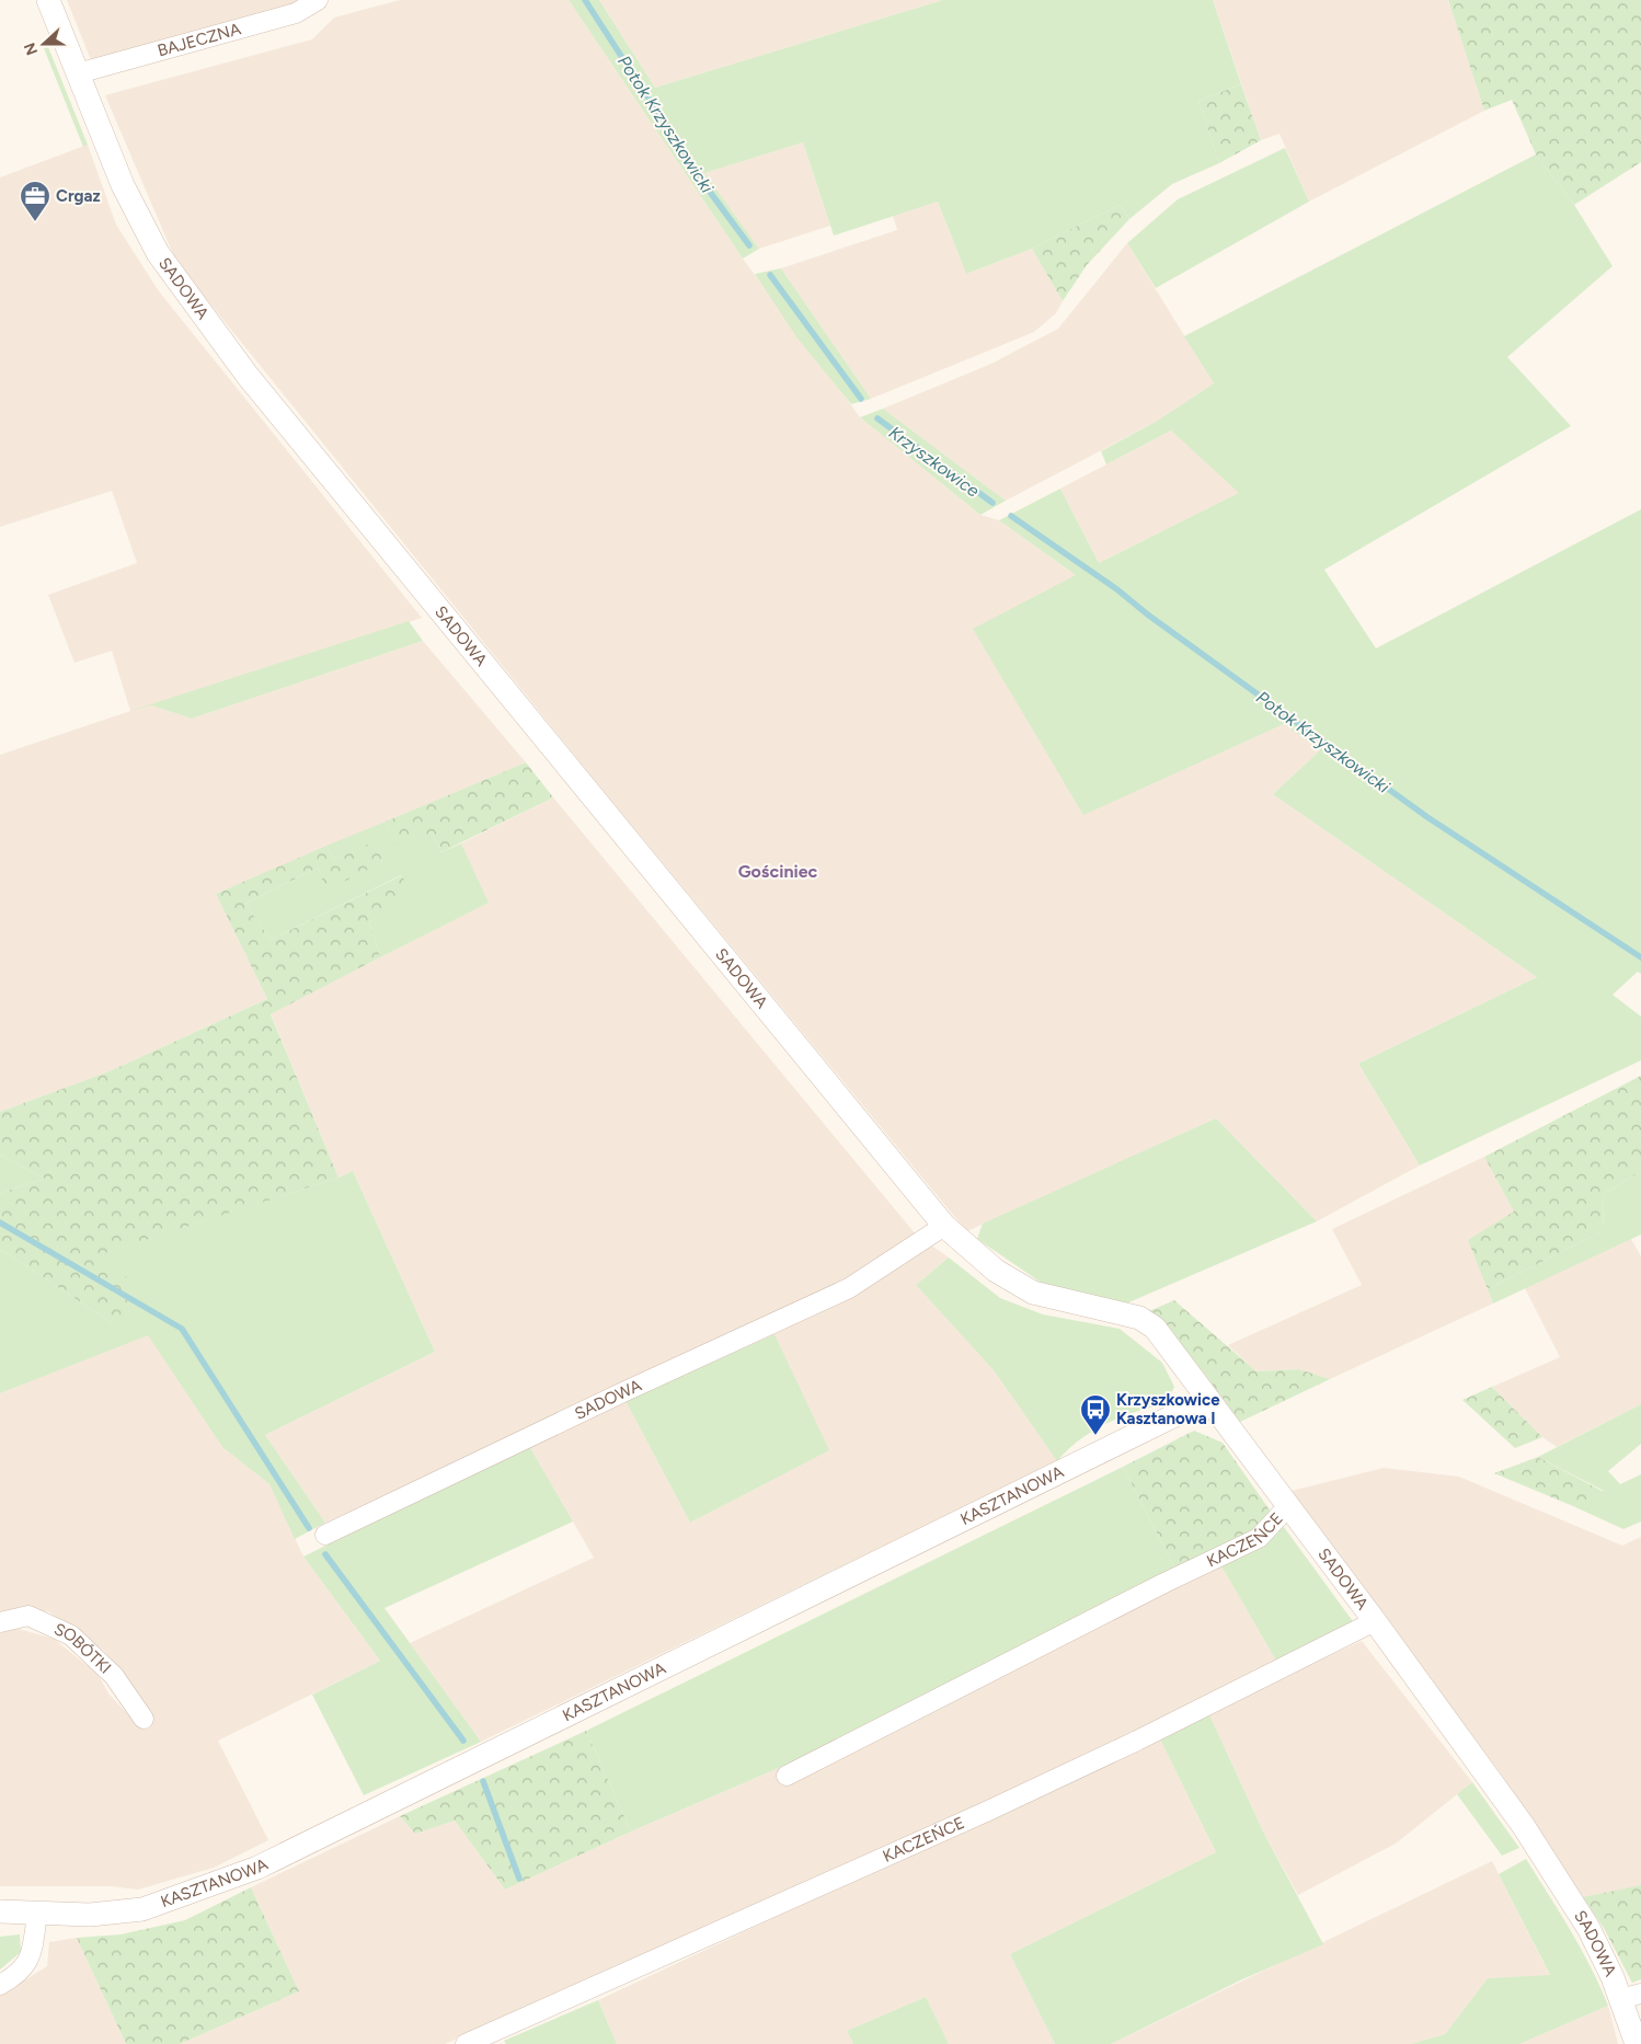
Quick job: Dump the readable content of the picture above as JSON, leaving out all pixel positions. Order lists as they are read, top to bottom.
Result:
{
  "streets": {
    "street": [
      "BAJECZNA",
      "SADOWA",
      "KASZTANOWA",
      "KACZEŃCE",
      "SOBÓTKI"
    ]
  },
  "crossings": [
    ["BAJECZNA", "SADOWA"],
    ["SADOWA", "KASZTANOWA"],
    ["SADOWA", "KACZEŃCE"]
  ],
  "districts": ["Gościniec"],
  "water": ["Potok Krzyszkowicki", "Krzyszkowice"],
  "places": {
    "office": ["Crgaz"],
    "bus stop": ["Krzyszkowice Kasztanowa I"]
  },
  "north": "left"
}
